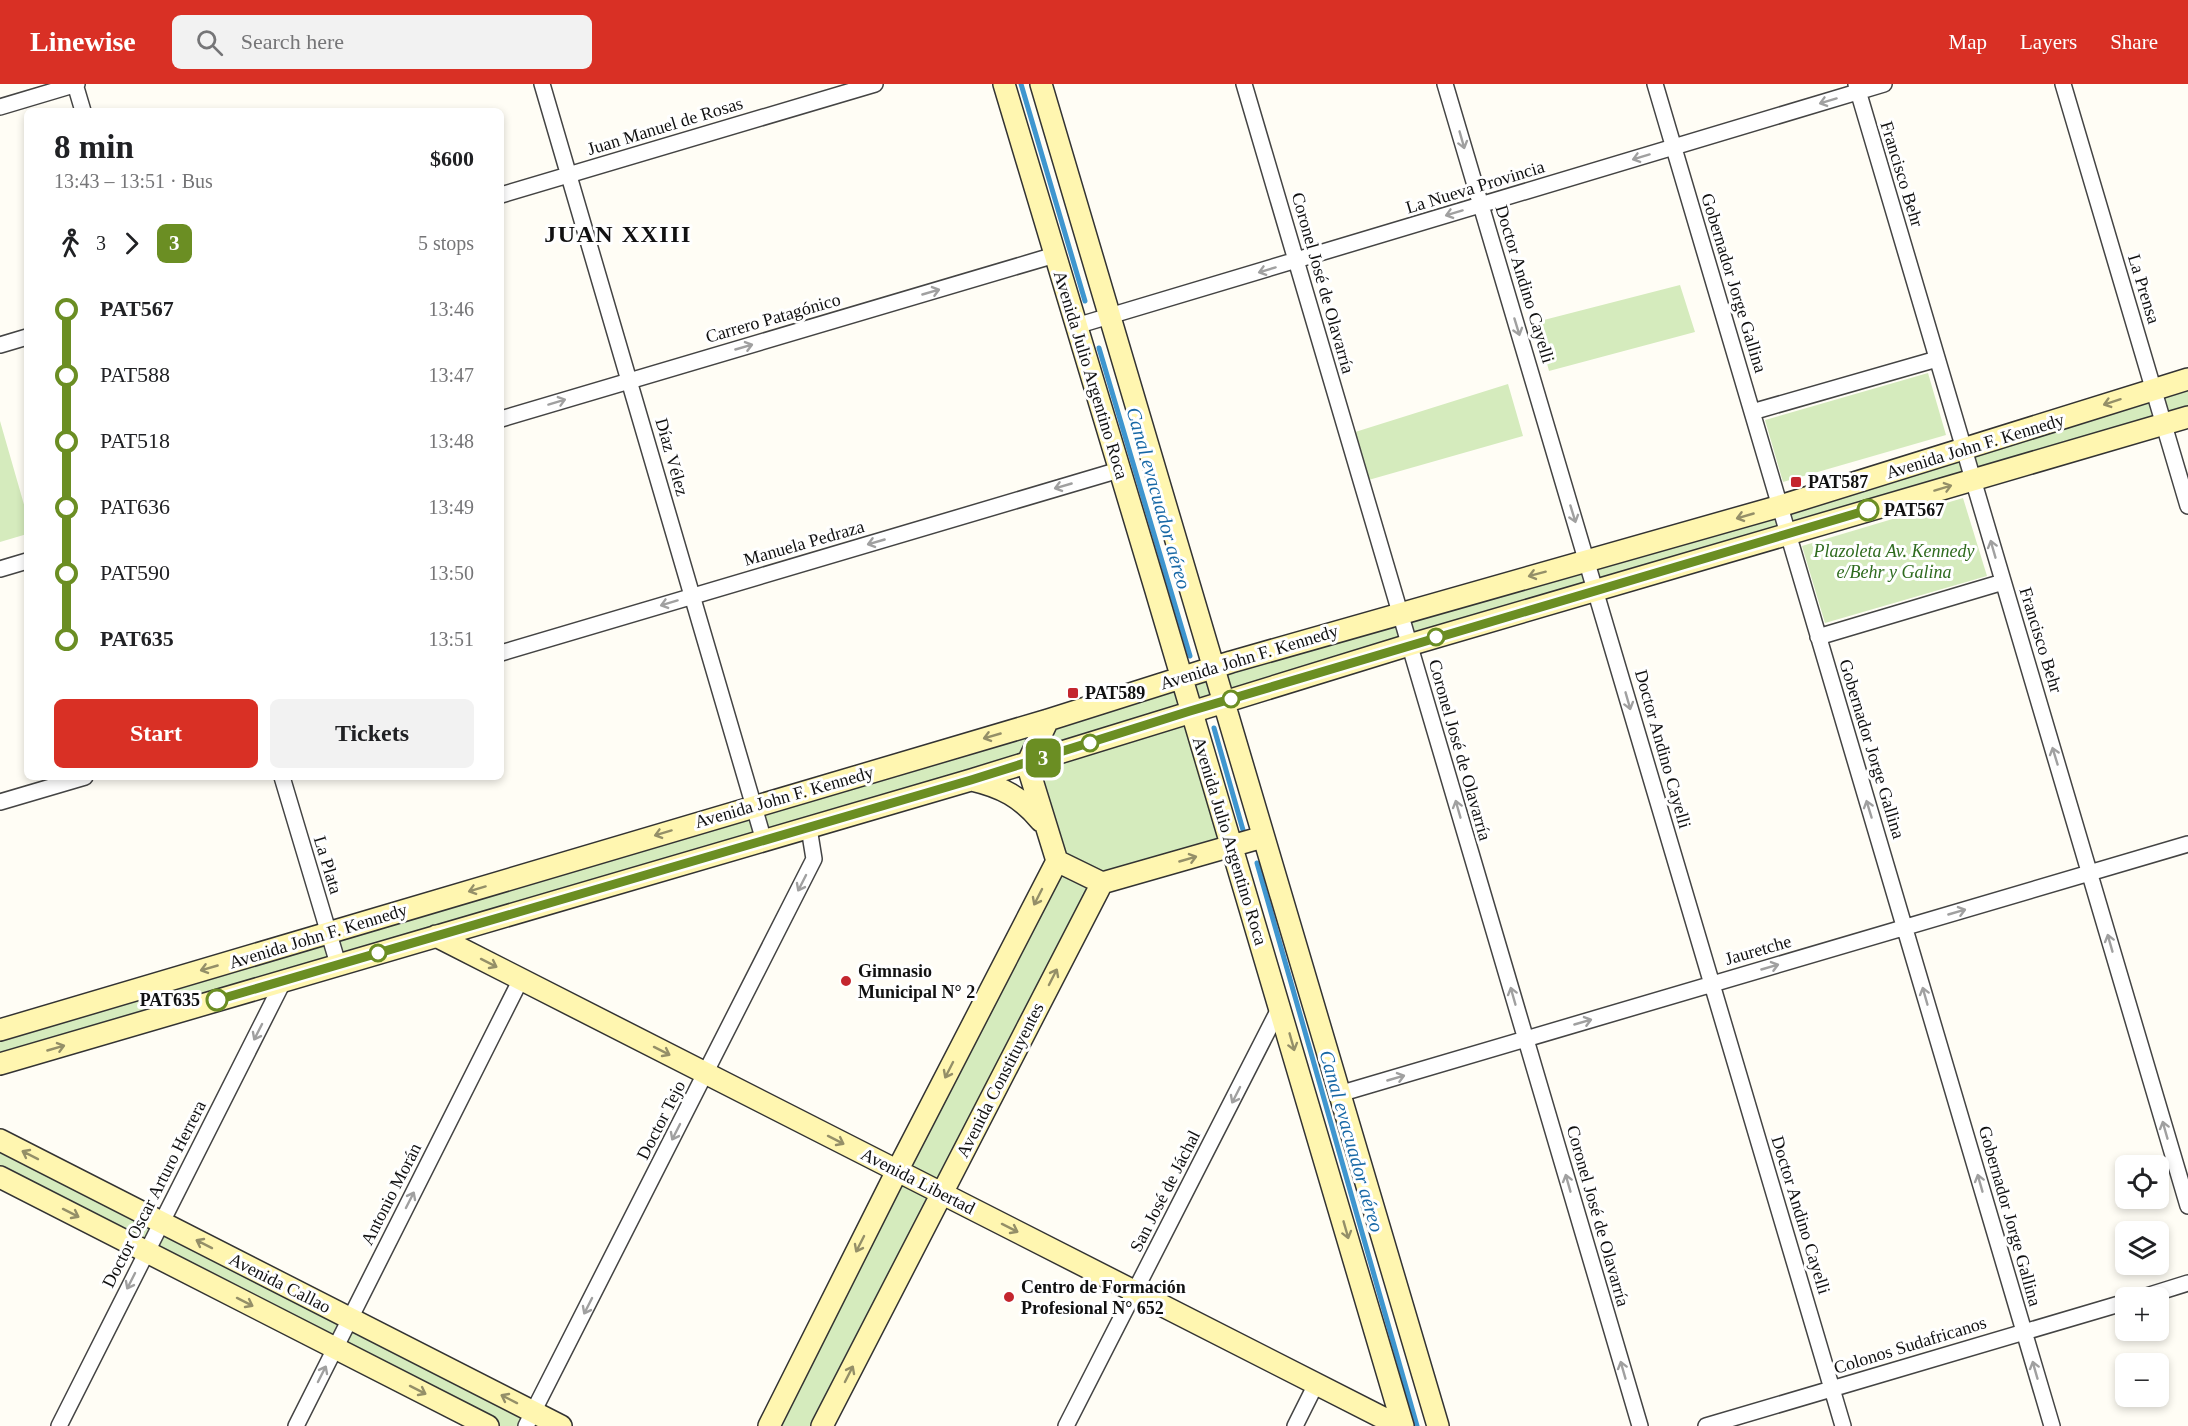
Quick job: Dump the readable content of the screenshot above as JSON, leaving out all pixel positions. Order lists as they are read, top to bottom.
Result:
{
  "streets": {
    "main road": [
      "Avenida Julio Argentino Roca",
      "Avenida John F. Kennedy",
      "Avenida Constituyentes",
      "Avenida Libertad",
      "Avenida Callao"
    ],
    "street": [
      "Juan Manuel de Rosas",
      "Francisco Behr",
      "La Nueva Provincia",
      "Coronel José de Olavarría",
      "Gobernador Jorge Gallina",
      "Doctor Andino Cayelli",
      "La Prensa",
      "Carrero Patagónico",
      "Díaz Vélez",
      "Manuela Pedraza",
      "La Plata",
      "Jauretche",
      "Doctor Tejo",
      "San José de Jáchal",
      "Doctor Oscar Arturo Herrera",
      "Antonio Morán",
      "Colonos Sudafricanos"
    ]
  },
  "crossings": [
    ["Juan Manuel de Rosas", "Díaz Vélez"],
    ["Francisco Behr", "La Nueva Provincia"],
    ["Francisco Behr", "Avenida John F. Kennedy"],
    ["Francisco Behr", "Jauretche"],
    ["La Nueva Provincia", "Coronel José de Olavarría"],
    ["La Nueva Provincia", "Gobernador Jorge Gallina"],
    ["La Nueva Provincia", "Doctor Andino Cayelli"],
    ["La Nueva Provincia", "Avenida Julio Argentino Roca"],
    ["Coronel José de Olavarría", "Avenida John F. Kennedy"],
    ["Coronel José de Olavarría", "Jauretche"],
    ["Gobernador Jorge Gallina", "Avenida John F. Kennedy"],
    ["Gobernador Jorge Gallina", "Jauretche"],
    ["Gobernador Jorge Gallina", "Colonos Sudafricanos"],
    ["Doctor Andino Cayelli", "Avenida John F. Kennedy"],
    ["Doctor Andino Cayelli", "Jauretche"],
    ["Doctor Andino Cayelli", "Colonos Sudafricanos"],
    ["La Prensa", "Avenida John F. Kennedy"],
    ["Carrero Patagónico", "Avenida Julio Argentino Roca"],
    ["Carrero Patagónico", "Díaz Vélez"],
    ["Avenida Julio Argentino Roca", "Avenida John F. Kennedy"],
    ["Avenida Julio Argentino Roca", "Manuela Pedraza"],
    ["Avenida Julio Argentino Roca", "Jauretche"],
    ["Avenida Julio Argentino Roca", "Avenida Libertad"],
    ["Avenida Julio Argentino Roca", "San José de Jáchal"],
    ["Avenida John F. Kennedy", "Díaz Vélez"],
    ["Avenida John F. Kennedy", "La Plata"],
    ["Avenida John F. Kennedy", "Doctor Tejo"],
    ["Avenida John F. Kennedy", "Avenida Libertad"],
    ["Avenida John F. Kennedy", "Doctor Oscar Arturo Herrera"],
    ["Díaz Vélez", "Manuela Pedraza"],
    ["Avenida Constituyentes", "Avenida Libertad"],
    ["Doctor Tejo", "Avenida Libertad"],
    ["Doctor Tejo", "Avenida Callao"],
    ["Avenida Libertad", "San José de Jáchal"],
    ["Avenida Libertad", "Antonio Morán"],
    ["Doctor Oscar Arturo Herrera", "Avenida Callao"],
    ["Antonio Morán", "Avenida Callao"]
  ],
  "one_way": [
    "Francisco Behr",
    "La Nueva Provincia",
    "Coronel José de Olavarría",
    "Gobernador Jorge Gallina",
    "Doctor Andino Cayelli",
    "Carrero Patagónico",
    "Manuela Pedraza",
    "Jauretche",
    "Doctor Tejo",
    "Avenida Libertad",
    "San José de Jáchal",
    "Doctor Oscar Arturo Herrera",
    "Antonio Morán"
  ],
  "districts": ["JUAN XXIII"],
  "water": ["Canal evacuador aéreo"],
  "parks": ["Plazoleta Av. Kennedy e/Behr y Galina"],
  "places": {
    "transit": ["PAT587", "PAT589"],
    "other": [
      "PAT567",
      "Gimnasio Municipal N° 2",
      "PAT635",
      "Centro de Formación Profesional N° 652"
    ]
  },
  "lines": ["bus line 3"],
  "page": {
    "header": "Linewise",
    "search": "Search here",
    "nav": ["Map", "Layers", "Share"],
    "on_map": "3",
    "heading": ["8 min", "13:43 – 13:51 · Bus", "$600"],
    "legs": ["3", "3", "5 stops"],
    "list": [
      {
        "name": "PAT567",
        "value": "13:46"
      },
      {
        "name": "PAT588",
        "value": "13:47"
      },
      {
        "name": "PAT518",
        "value": "13:48"
      },
      {
        "name": "PAT636",
        "value": "13:49"
      },
      {
        "name": "PAT590",
        "value": "13:50"
      },
      {
        "name": "PAT635",
        "value": "13:51"
      }
    ],
    "buttons": ["Start", "Tickets"],
    "map_buttons": ["+", "−"]
  }
}
